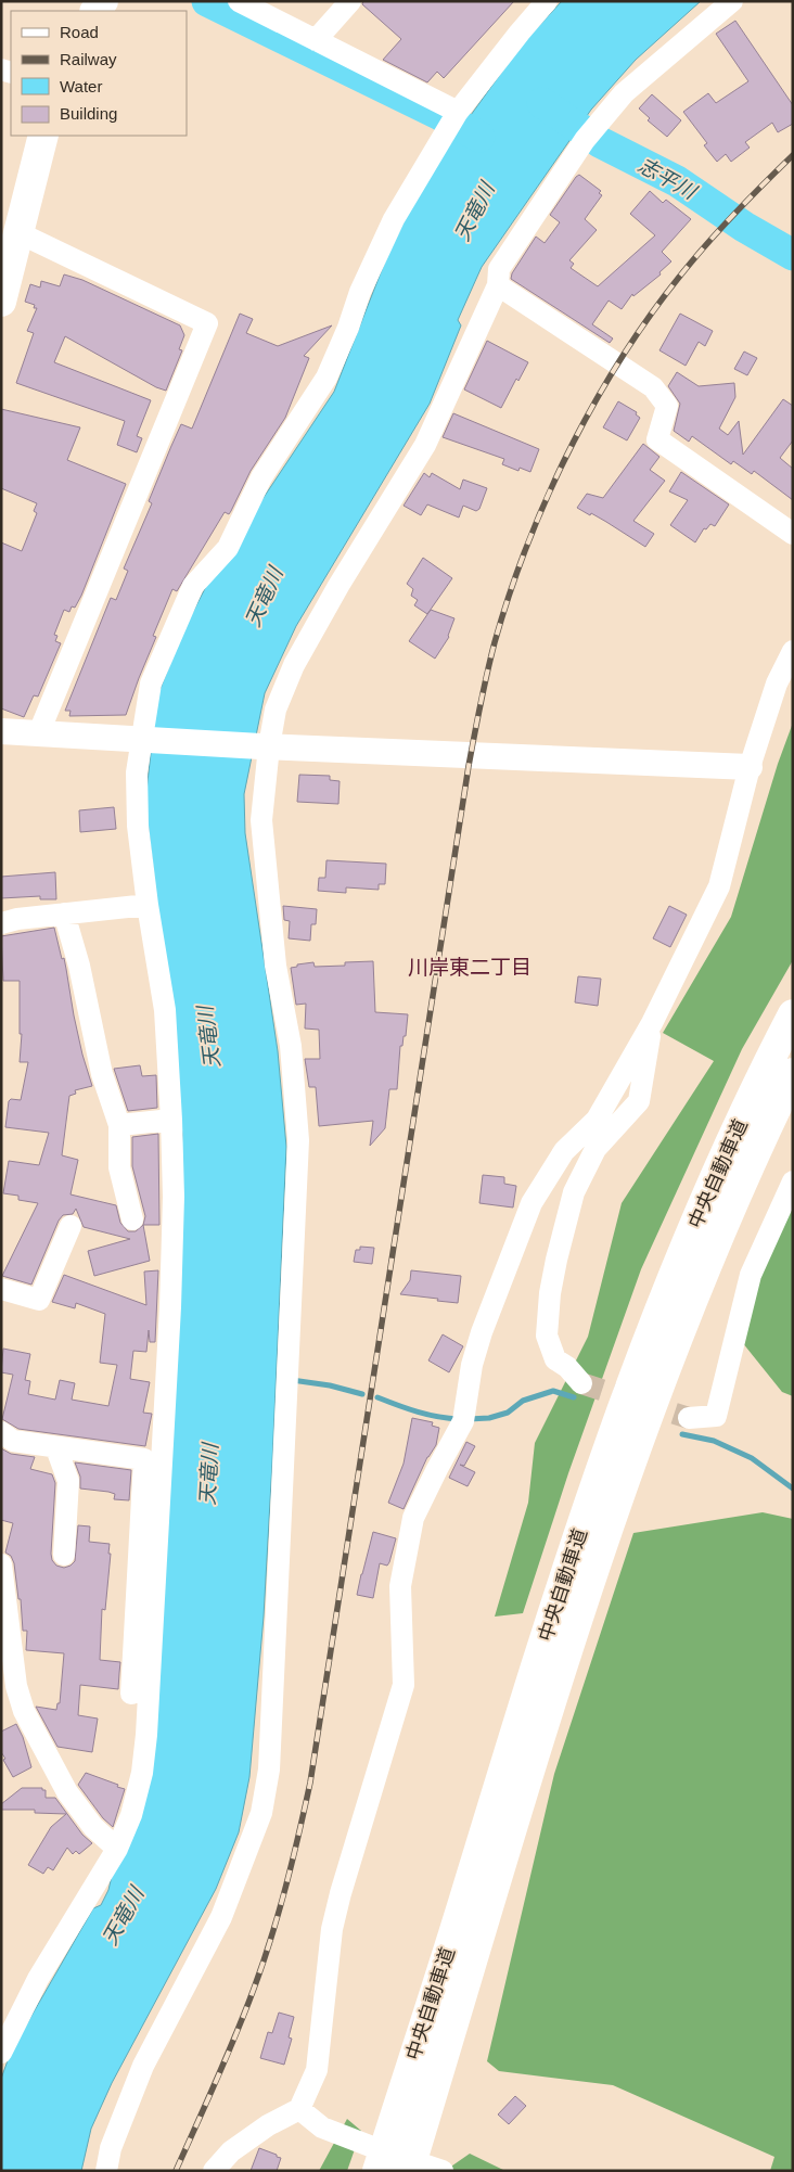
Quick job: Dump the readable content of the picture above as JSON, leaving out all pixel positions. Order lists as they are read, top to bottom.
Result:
{
  "streets": {
    "main road": ["中央自動車道"]
  },
  "districts": ["川岸東二丁目"],
  "water": ["志平川", "天竜川"],
  "legend": [
    "Road",
    "Railway",
    "Water",
    "Building"
  ]
}
